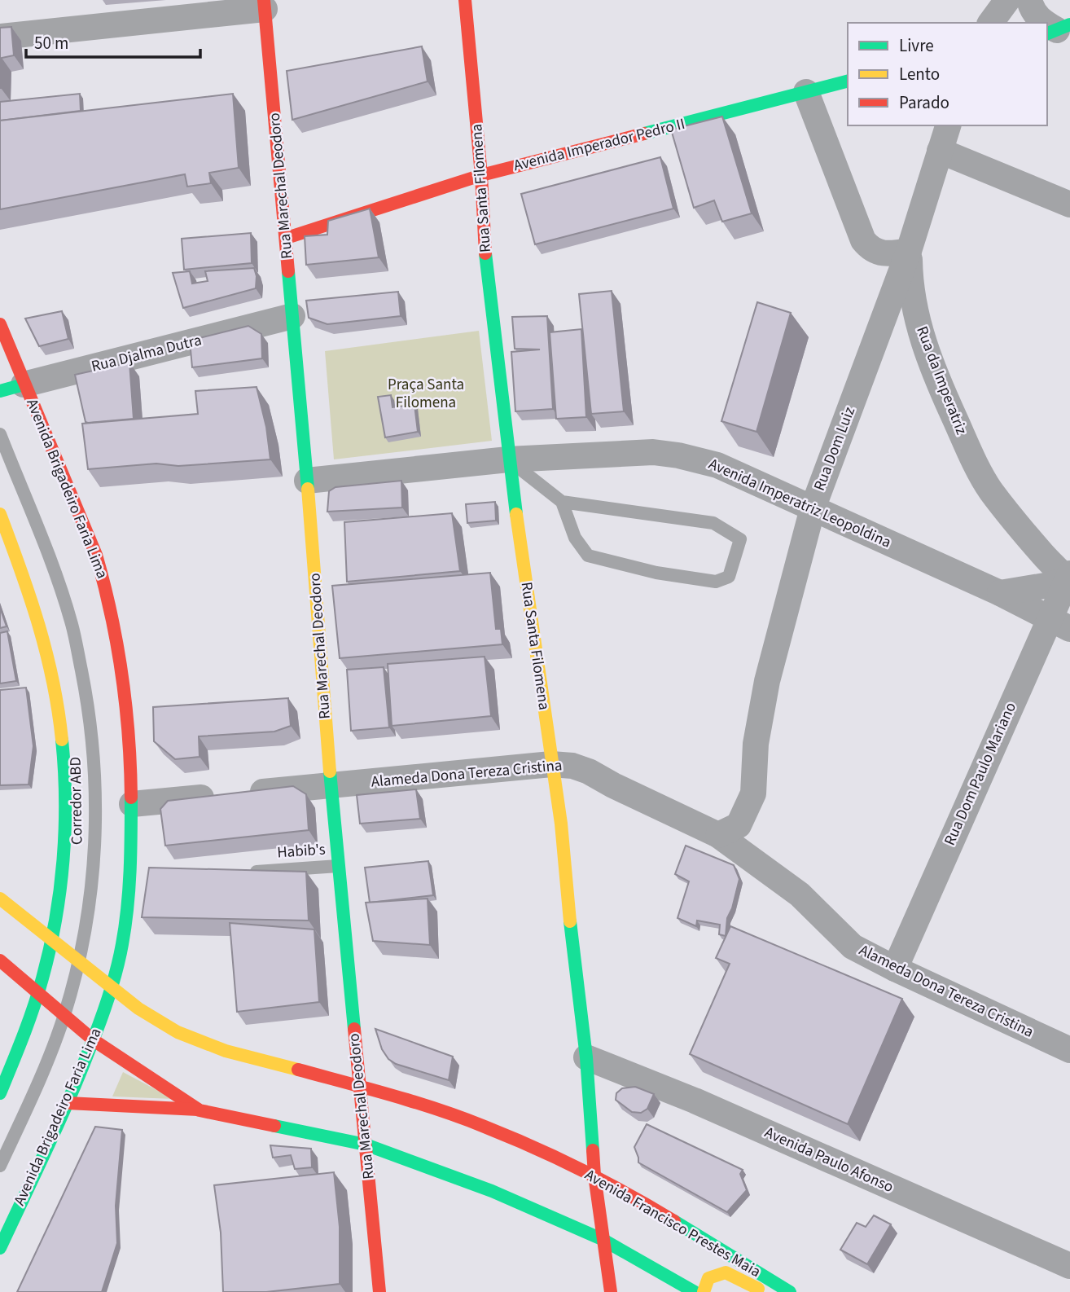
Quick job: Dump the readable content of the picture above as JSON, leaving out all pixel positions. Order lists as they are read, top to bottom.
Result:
{
  "streets": {
    "main road": [
      "Avenida Imperador Pedro II",
      "Rua Marechal Deodoro",
      "Rua Santa Filomena",
      "Avenida Brigadeiro Faria Lima",
      "Avenida Francisco Prestes Maia"
    ],
    "street": [
      "Rua Djalma Dutra",
      "Rua da Imperatriz",
      "Rua Dom Luiz",
      "Avenida Imperatriz Leopoldina",
      "Alameda Dona Tereza Cristina",
      "Rua Dom Paulo Mariano",
      "Avenida Paulo Afonso"
    ],
    "lane": ["Corredor ABD", "Habib's"]
  },
  "crossings": [
    ["Avenida Imperador Pedro II", "Rua Marechal Deodoro"],
    ["Avenida Imperador Pedro II", "Rua Santa Filomena"],
    ["Rua Marechal Deodoro", "Rua Djalma Dutra"],
    ["Rua Marechal Deodoro", "Avenida Imperatriz Leopoldina"],
    ["Rua Marechal Deodoro", "Alameda Dona Tereza Cristina"],
    ["Rua Marechal Deodoro", "Habib's"],
    ["Rua Marechal Deodoro", "Avenida Francisco Prestes Maia"],
    ["Rua Santa Filomena", "Avenida Imperatriz Leopoldina"],
    ["Rua Santa Filomena", "Alameda Dona Tereza Cristina"],
    ["Rua Santa Filomena", "Avenida Paulo Afonso"],
    ["Rua Santa Filomena", "Avenida Francisco Prestes Maia"],
    ["Rua Djalma Dutra", "Avenida Brigadeiro Faria Lima"],
    ["Rua da Imperatriz", "Rua Dom Luiz"],
    ["Rua da Imperatriz", "Rua Dom Paulo Mariano"],
    ["Rua Dom Luiz", "Avenida Imperatriz Leopoldina"],
    ["Rua Dom Luiz", "Alameda Dona Tereza Cristina"],
    ["Avenida Brigadeiro Faria Lima", "Alameda Dona Tereza Cristina"],
    ["Avenida Brigadeiro Faria Lima", "Avenida Francisco Prestes Maia"],
    ["Avenida Imperatriz Leopoldina", "Rua Dom Paulo Mariano"],
    ["Alameda Dona Tereza Cristina", "Rua Dom Paulo Mariano"],
    ["Corredor ABD", "Avenida Francisco Prestes Maia"]
  ],
  "parks": ["Praça Santa Filomena"],
  "legend": ["Livre", "Lento", "Parado"],
  "scale_bar": "50 m"
}
